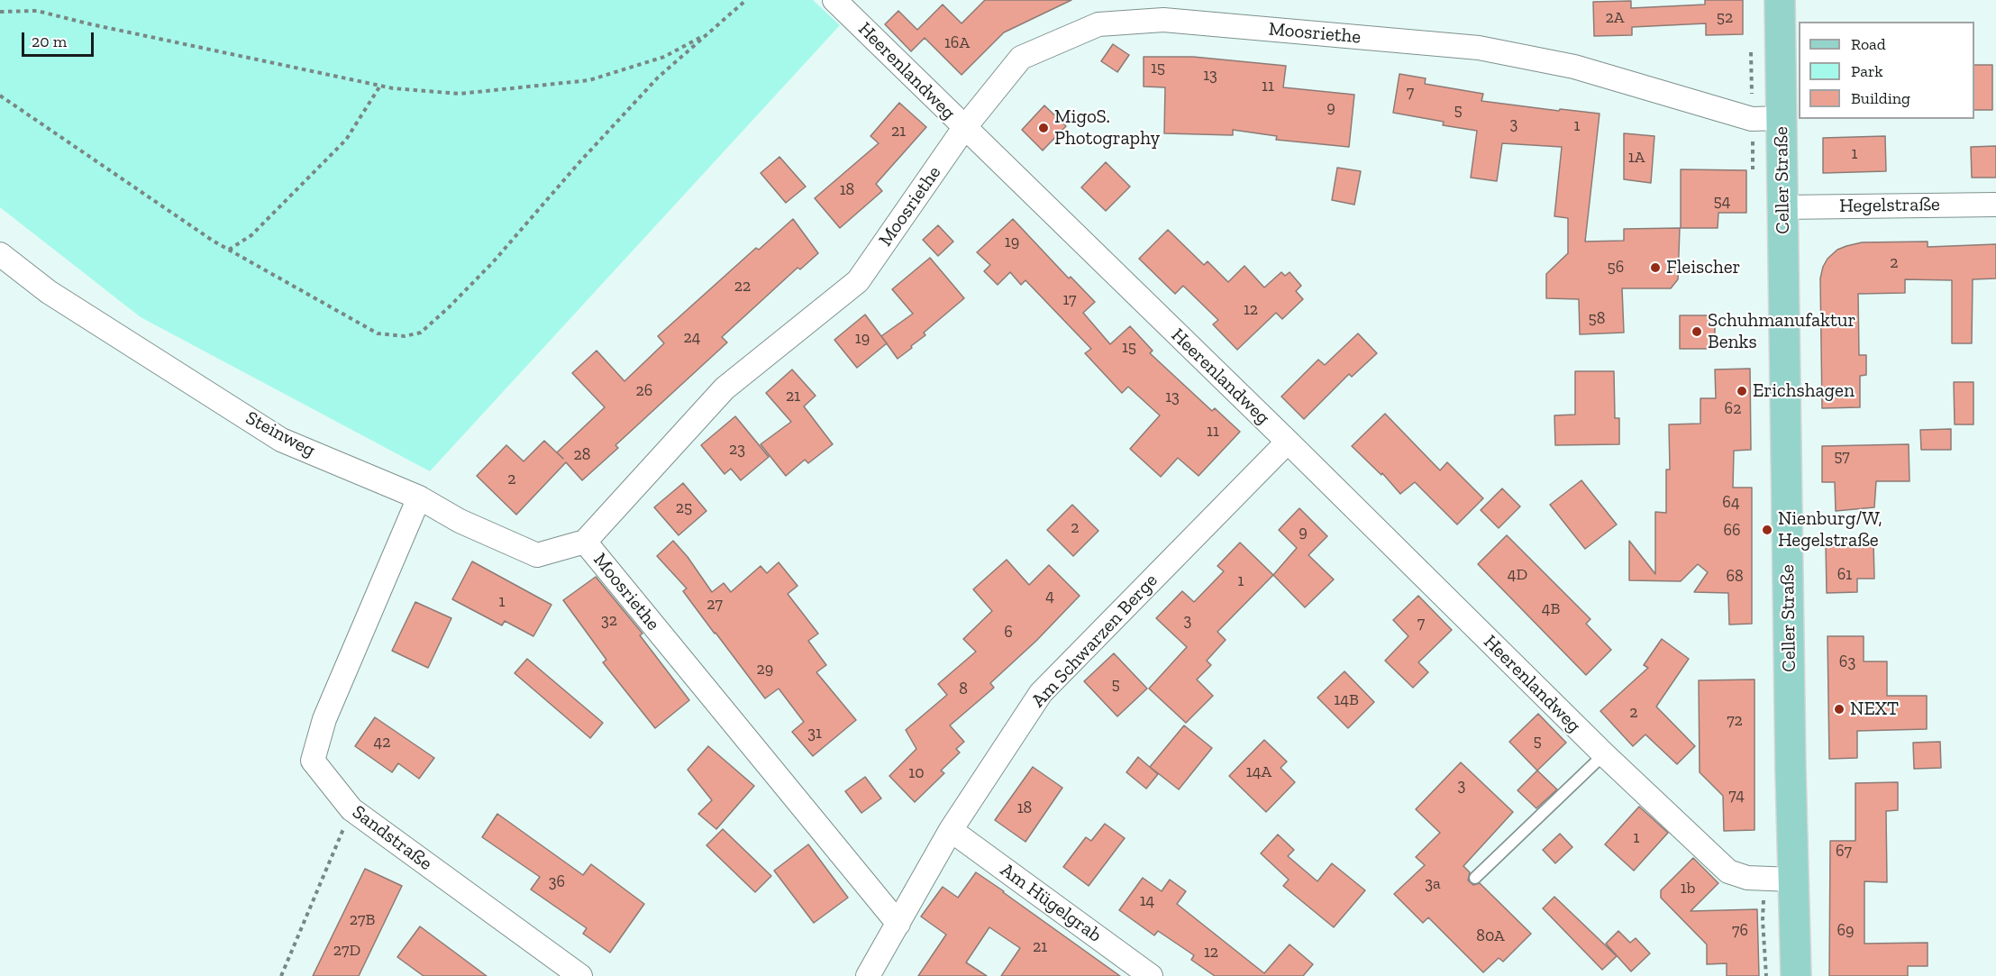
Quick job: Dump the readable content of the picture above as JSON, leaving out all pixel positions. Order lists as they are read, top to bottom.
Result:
{
  "streets": {
    "main road": ["Celler Straße"],
    "street": [
      "Moosriethe",
      "Heerenlandweg",
      "Hegelstraße",
      "Steinweg",
      "Am Schwarzen Berge",
      "Sandstraße",
      "Am Hügelgrab"
    ]
  },
  "crossings": [
    ["Moosriethe", "Heerenlandweg"],
    ["Moosriethe", "Celler Straße"],
    ["Moosriethe", "Steinweg"],
    ["Moosriethe", "Am Schwarzen Berge"],
    ["Heerenlandweg", "Celler Straße"],
    ["Heerenlandweg", "Am Schwarzen Berge"],
    ["Celler Straße", "Hegelstraße"],
    ["Steinweg", "Sandstraße"],
    ["Am Schwarzen Berge", "Am Hügelgrab"]
  ],
  "places": [
    "MigoS. Photography",
    "Fleischer",
    "Schuhmanufaktur Benks",
    "Erichshagen",
    "Nienburg/W, Hegelstraße",
    "NEXT"
  ],
  "house_numbers": [
    "2A",
    "52",
    "16A",
    "15",
    "13",
    "11",
    "7",
    "9",
    "5",
    "3",
    "1",
    "21",
    "1",
    "1A",
    "18",
    "54",
    "19",
    "2",
    "56",
    "22",
    "17",
    "12",
    "58",
    "24",
    "19",
    "15",
    "26",
    "21",
    "13",
    "62",
    "11",
    "23",
    "28",
    "57",
    "2",
    "64",
    "25",
    "2",
    "66",
    "9",
    "4D",
    "61",
    "68",
    "1",
    "4",
    "1",
    "27",
    "4B",
    "32",
    "3",
    "7",
    "6",
    "63",
    "29",
    "5",
    "8",
    "14B",
    "2",
    "72",
    "31",
    "5",
    "42",
    "14A",
    "10",
    "3",
    "74",
    "18",
    "1",
    "67",
    "36",
    "3a",
    "1b",
    "14",
    "27B",
    "76",
    "69",
    "80A",
    "21",
    "27D",
    "12"
  ],
  "legend": ["Road", "Park", "Building"],
  "scale_bar": "20 m"
}
